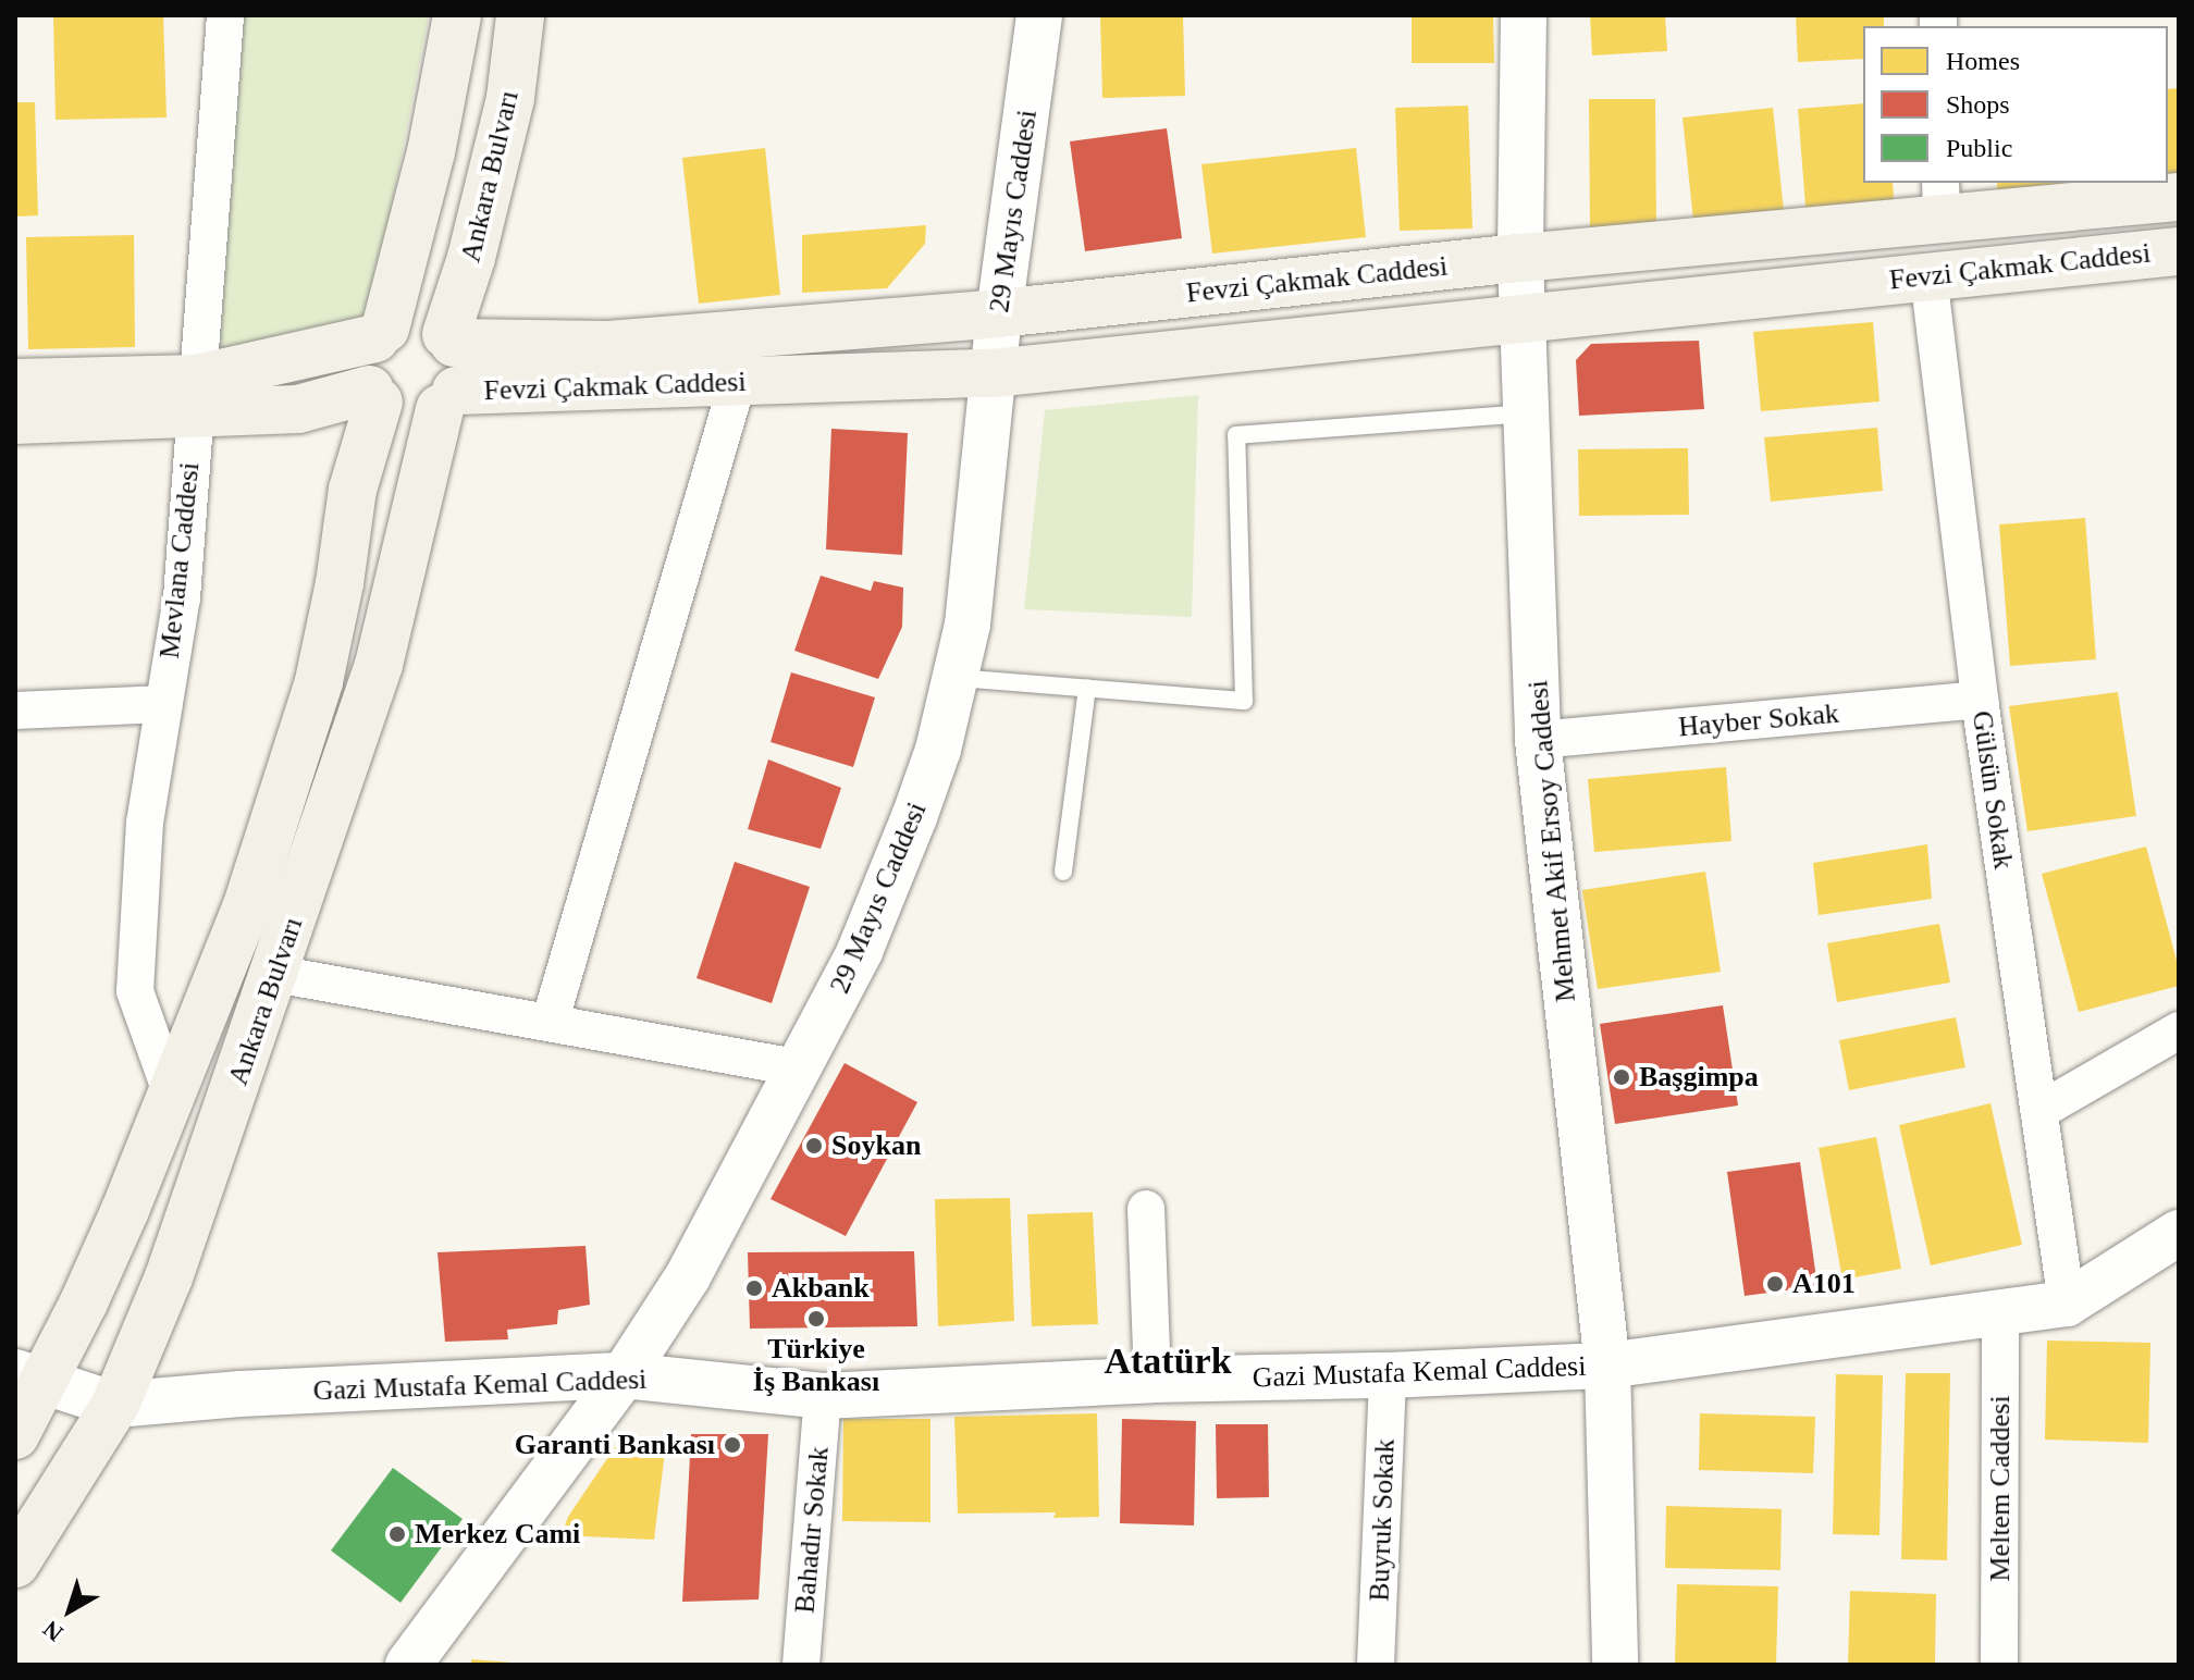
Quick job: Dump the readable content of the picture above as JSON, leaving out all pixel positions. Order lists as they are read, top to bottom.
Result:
{
  "streets": {
    "main road": ["Ankara Bulvarı", "Fevzi Çakmak Caddesi"],
    "street": [
      "29 Mayıs Caddesi",
      "Mevlana Caddesi",
      "Hayber Sokak",
      "Gülsün Sokak",
      "Mehmet Akif Ersoy Caddesi",
      "Gazi Mustafa Kemal Caddesi",
      "Meltem Caddesi",
      "Buyruk Sokak",
      "Bahadır Sokak"
    ]
  },
  "crossings": [
    ["Ankara Bulvarı", "Fevzi Çakmak Caddesi"],
    ["Ankara Bulvarı", "Mevlana Caddesi"],
    ["Ankara Bulvarı", "Gazi Mustafa Kemal Caddesi"],
    ["29 Mayıs Caddesi", "Fevzi Çakmak Caddesi"],
    ["29 Mayıs Caddesi", "Gazi Mustafa Kemal Caddesi"],
    ["Fevzi Çakmak Caddesi", "Gülsün Sokak"],
    ["Fevzi Çakmak Caddesi", "Mehmet Akif Ersoy Caddesi"],
    ["Hayber Sokak", "Gülsün Sokak"],
    ["Hayber Sokak", "Mehmet Akif Ersoy Caddesi"],
    ["Gülsün Sokak", "Gazi Mustafa Kemal Caddesi"],
    ["Mehmet Akif Ersoy Caddesi", "Gazi Mustafa Kemal Caddesi"],
    ["Gazi Mustafa Kemal Caddesi", "Meltem Caddesi"],
    ["Gazi Mustafa Kemal Caddesi", "Buyruk Sokak"],
    ["Gazi Mustafa Kemal Caddesi", "Bahadır Sokak"]
  ],
  "districts": ["Atatürk"],
  "places": [
    "Başgimpa",
    "Soykan",
    "A101",
    "Akbank",
    "Türkiye İş Bankası",
    "Garanti Bankası",
    "Merkez Cami"
  ],
  "legend": ["Homes", "Shops", "Public"],
  "north": "bottom left"
}
